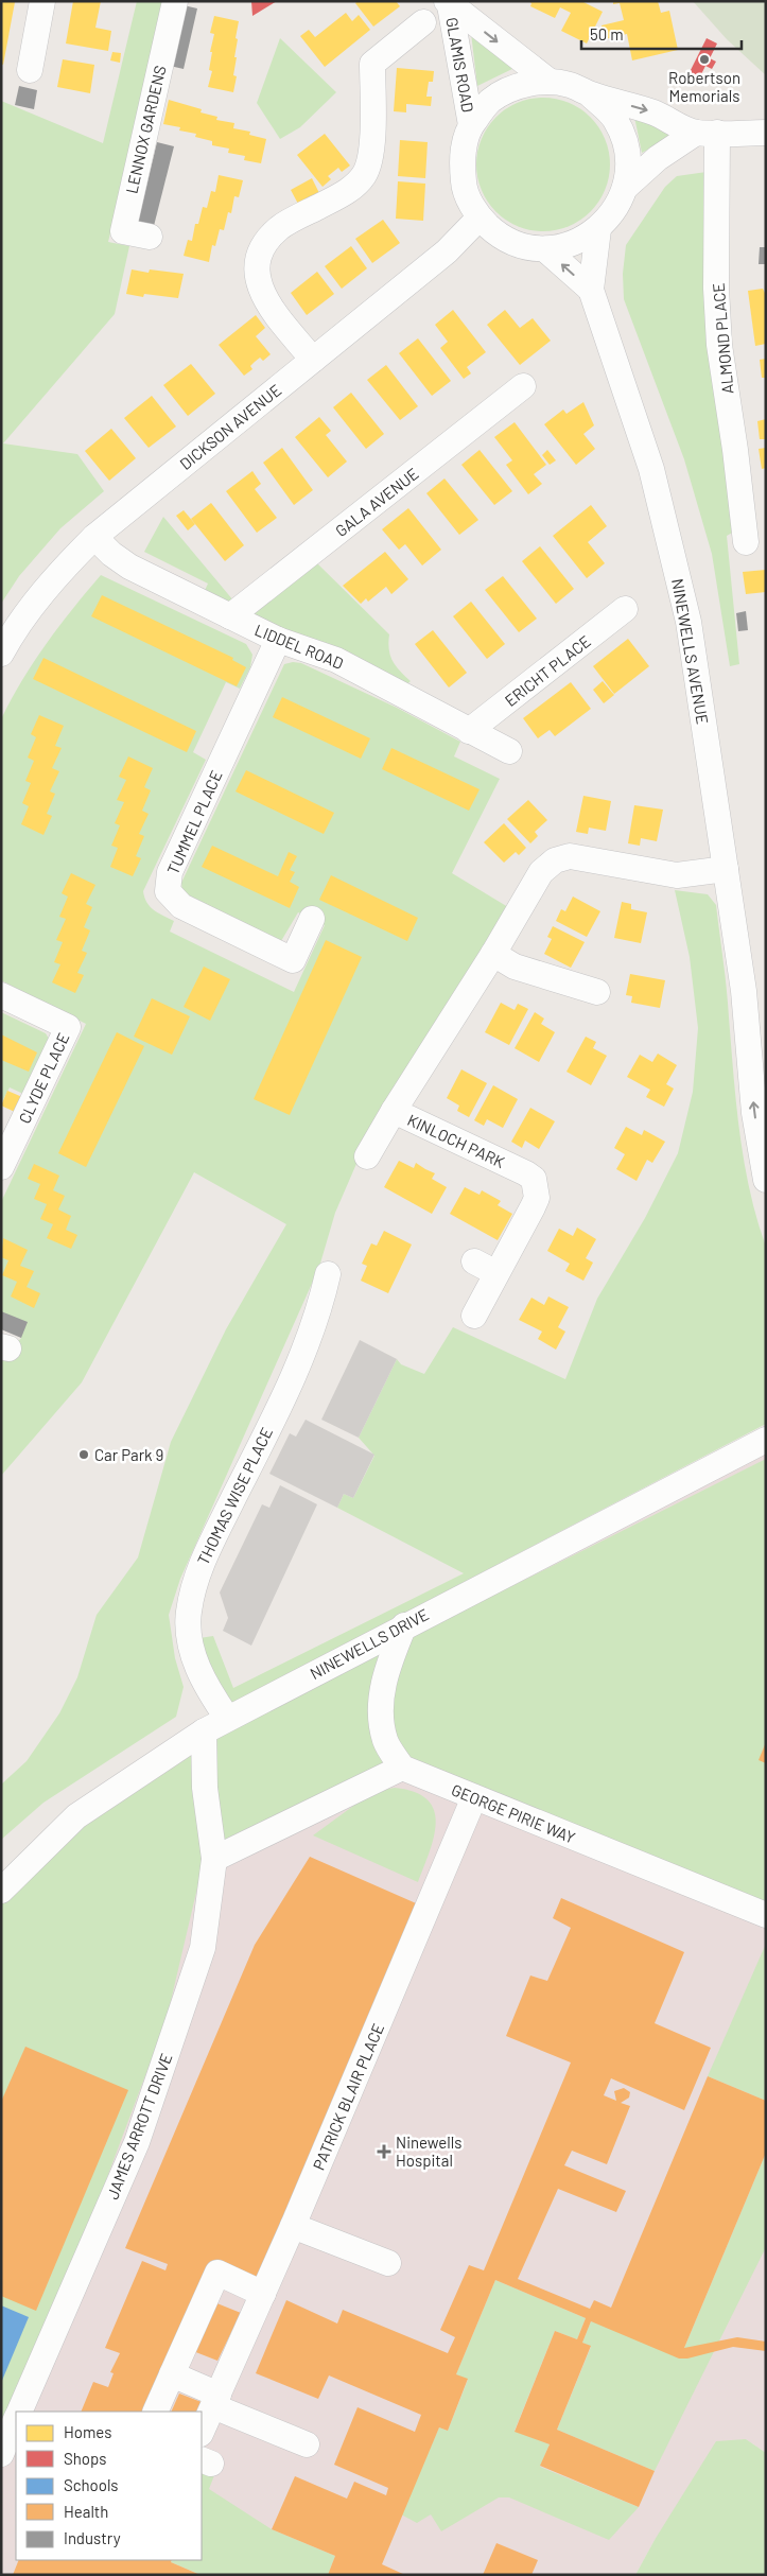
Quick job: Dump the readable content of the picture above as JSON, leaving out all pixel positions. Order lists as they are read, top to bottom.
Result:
{
  "streets": {
    "street": [
      "GLAMIS ROAD",
      "LENNOX GARDENS",
      "ALMOND PLACE",
      "DICKSON AVENUE",
      "GALA AVENUE",
      "LIDDEL ROAD",
      "NINEWELLS AVENUE",
      "ERICHT PLACE",
      "TUMMEL PLACE",
      "CLYDE PLACE",
      "KINLOCH PARK",
      "THOMAS WISE PLACE",
      "NINEWELLS DRIVE",
      "GEORGE PIRIE WAY",
      "PATRICK BLAIR PLACE",
      "JAMES ARROTT DRIVE"
    ]
  },
  "crossings": [
    ["GLAMIS ROAD", "ALMOND PLACE"],
    ["GLAMIS ROAD", "DICKSON AVENUE"],
    ["GLAMIS ROAD", "NINEWELLS AVENUE"],
    ["DICKSON AVENUE", "LIDDEL ROAD"],
    ["DICKSON AVENUE", "NINEWELLS AVENUE"],
    ["GALA AVENUE", "LIDDEL ROAD"],
    ["LIDDEL ROAD", "ERICHT PLACE"],
    ["LIDDEL ROAD", "TUMMEL PLACE"],
    ["NINEWELLS AVENUE", "KINLOCH PARK"],
    ["THOMAS WISE PLACE", "NINEWELLS DRIVE"],
    ["NINEWELLS DRIVE", "JAMES ARROTT DRIVE"],
    ["GEORGE PIRIE WAY", "PATRICK BLAIR PLACE"]
  ],
  "places": {
    "other": ["Robertson Memorials", "Car Park 9"],
    "health": ["Ninewells Hospital"]
  },
  "legend": [
    "Homes",
    "Shops",
    "Schools",
    "Health",
    "Industry"
  ],
  "scale_bar": "50 m"
}
